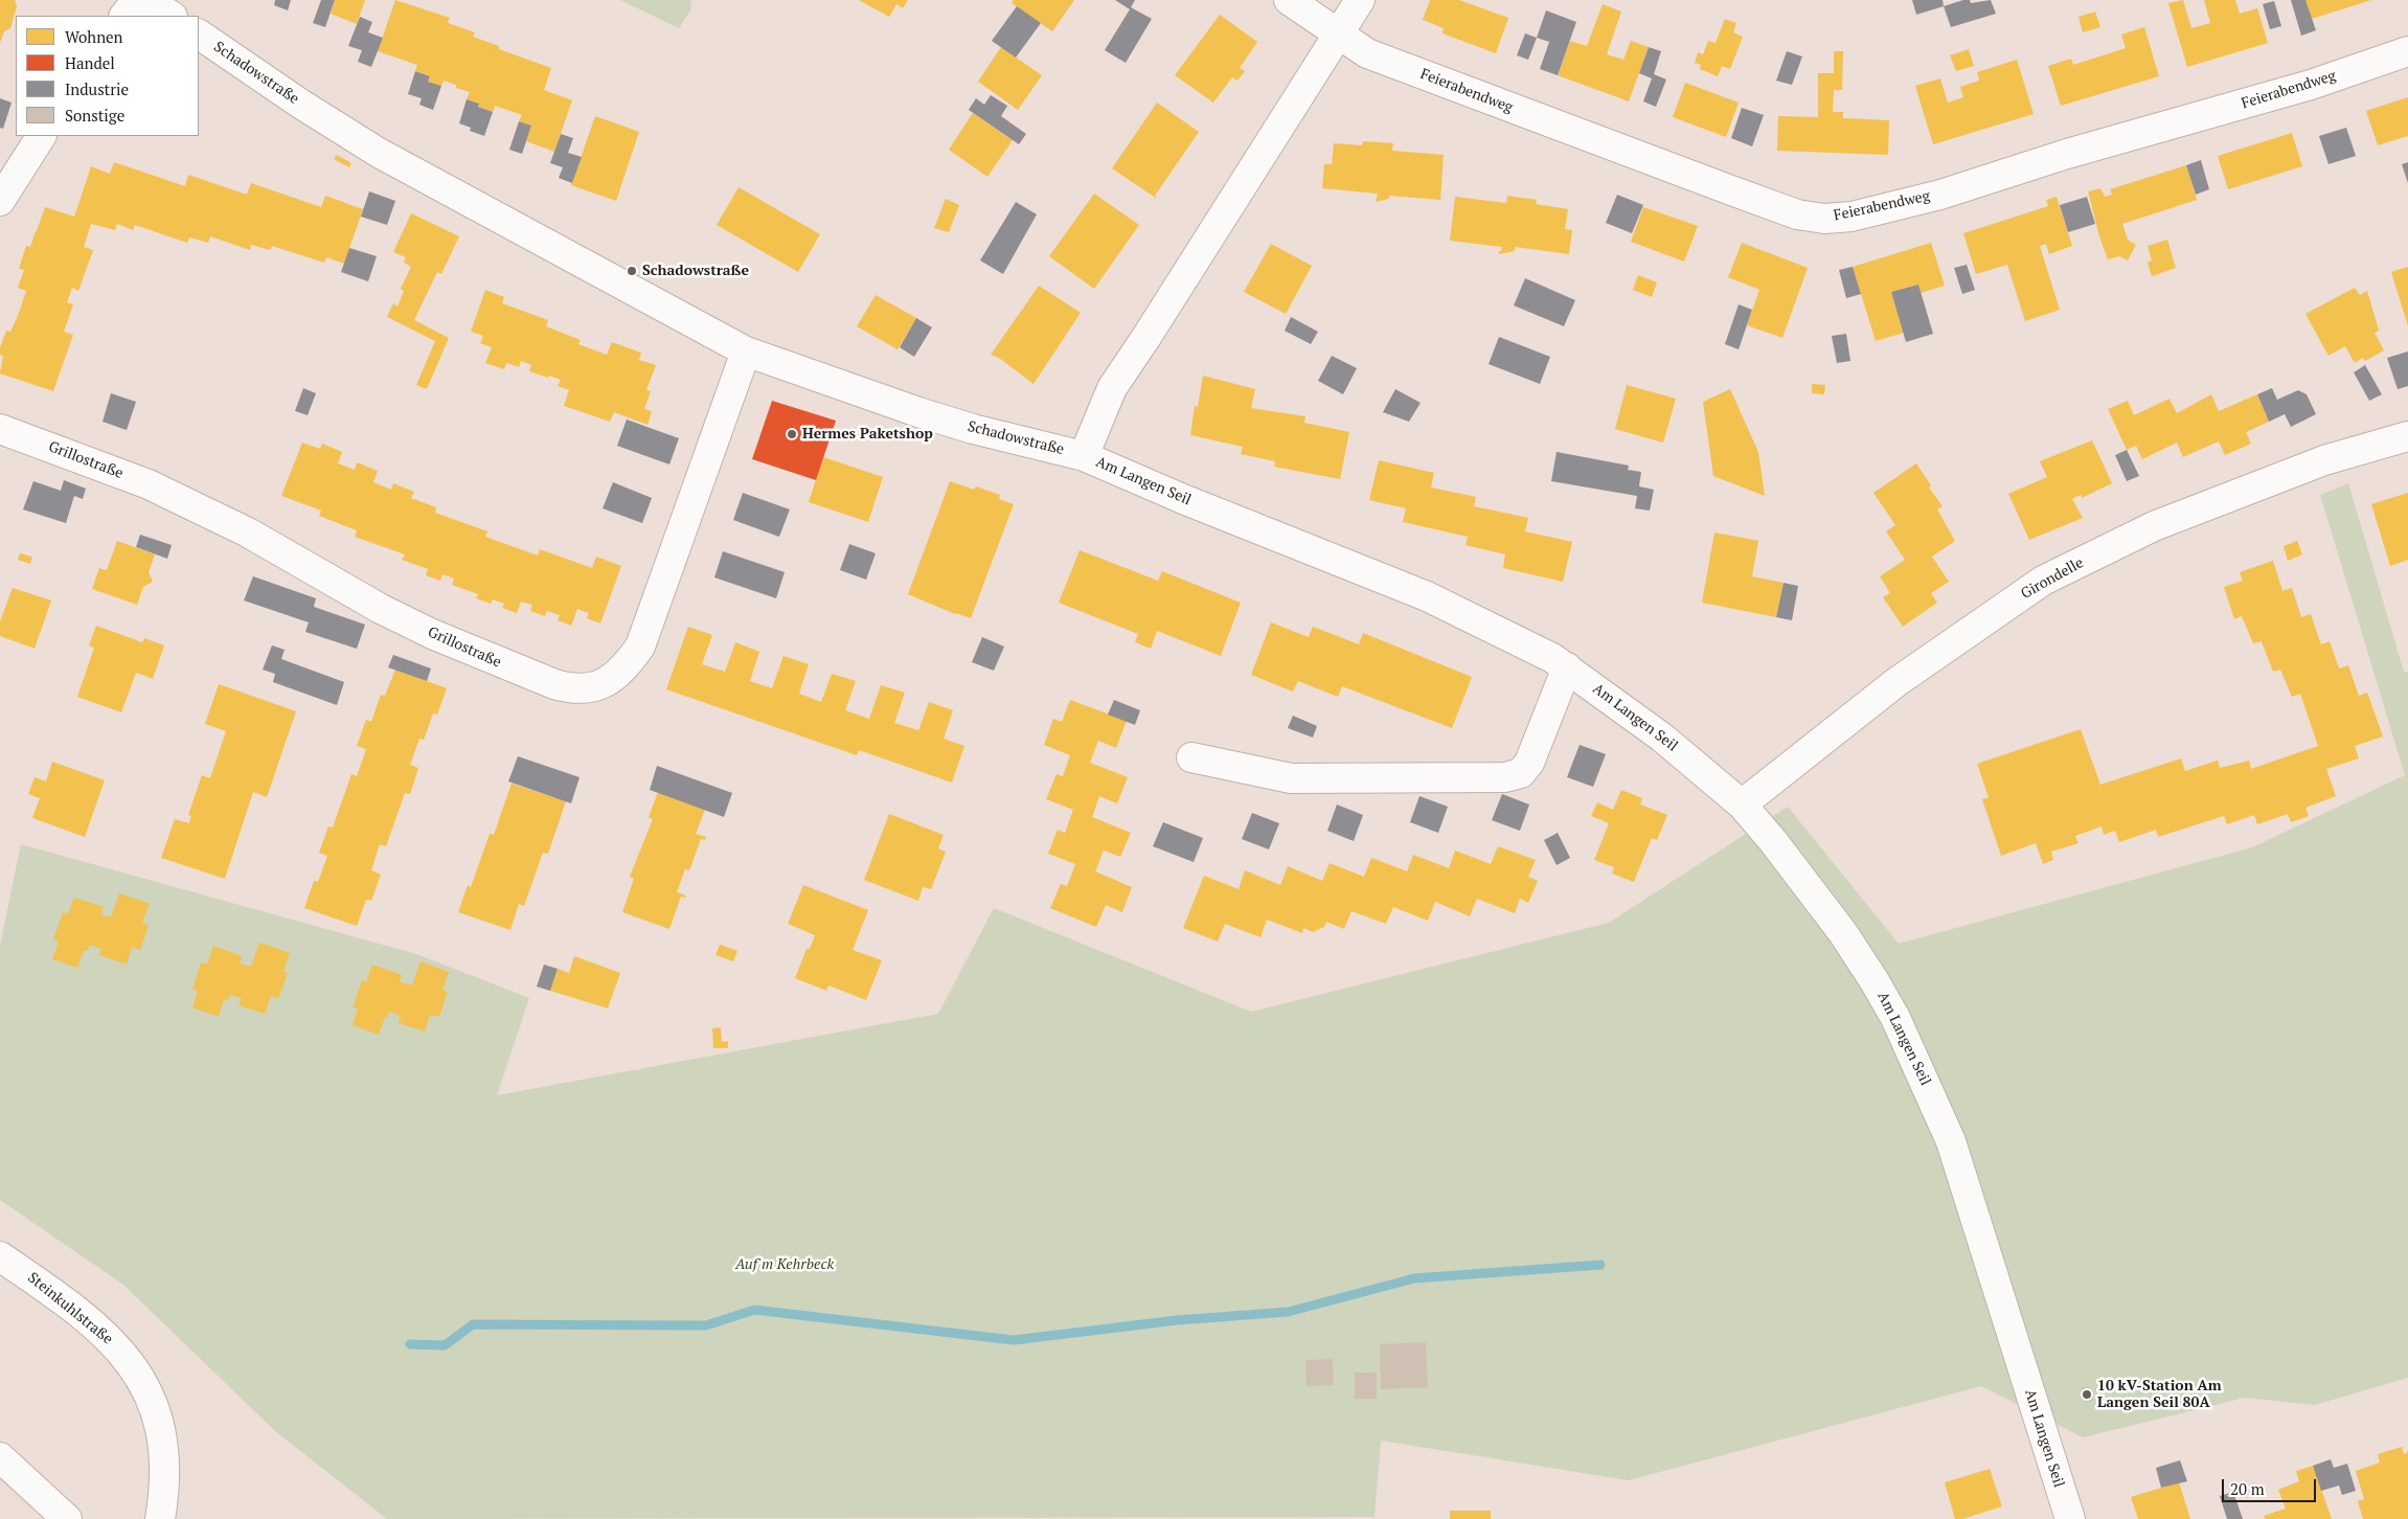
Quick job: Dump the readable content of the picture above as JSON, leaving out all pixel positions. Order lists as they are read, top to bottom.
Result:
{
  "streets": {
    "main road": [
      "Schadowstraße",
      "Feierabendweg",
      "Grillostraße",
      "Am Langen Seil",
      "Girondelle",
      "Steinkuhlstraße"
    ]
  },
  "crossings": [
    ["Schadowstraße", "Grillostraße"],
    ["Schadowstraße", "Am Langen Seil"],
    ["Feierabendweg", "Am Langen Seil"],
    ["Am Langen Seil", "Girondelle"]
  ],
  "parks": ["Auf'm Kehrbeck"],
  "places": ["Schadowstraße", "Hermes Paketshop", "10 kV-Station Am Langen Seil 80A"],
  "legend": [
    "Wohnen",
    "Handel",
    "Industrie",
    "Sonstige"
  ],
  "scale_bar": "20 m"
}
